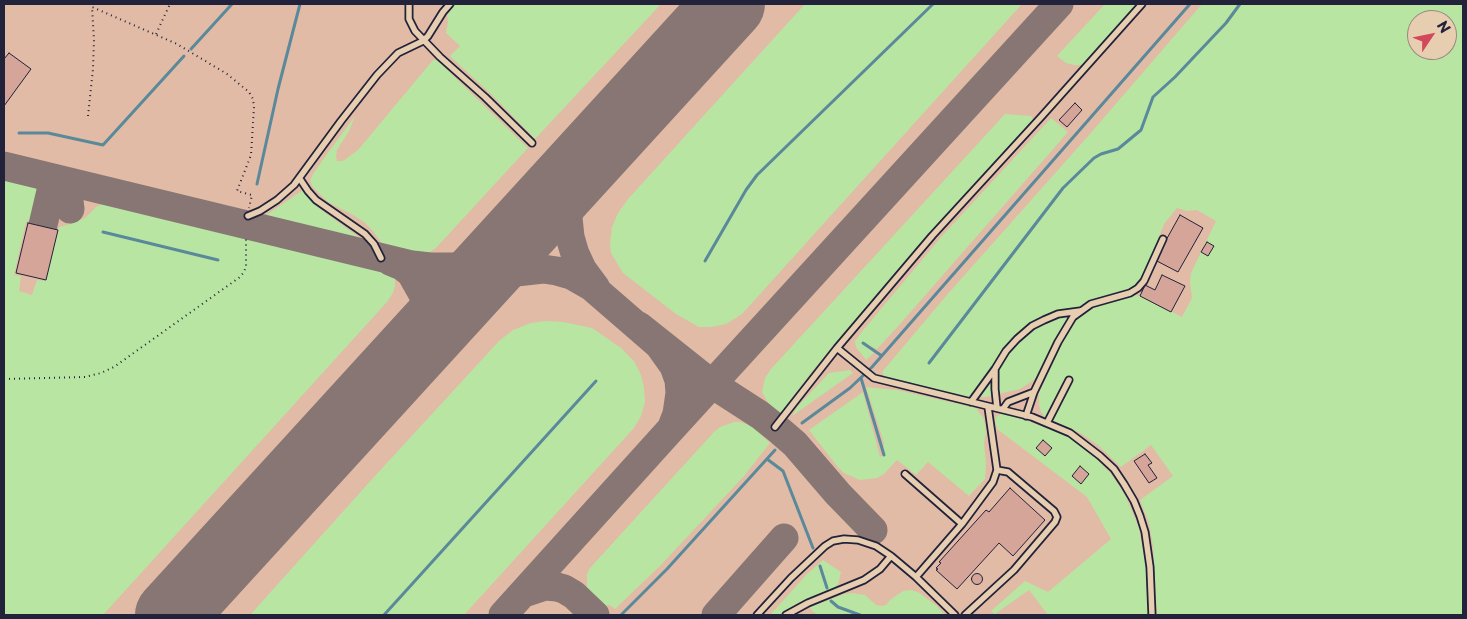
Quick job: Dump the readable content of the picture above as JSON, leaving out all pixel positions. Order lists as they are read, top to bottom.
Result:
{
  "north": "top right"
}
